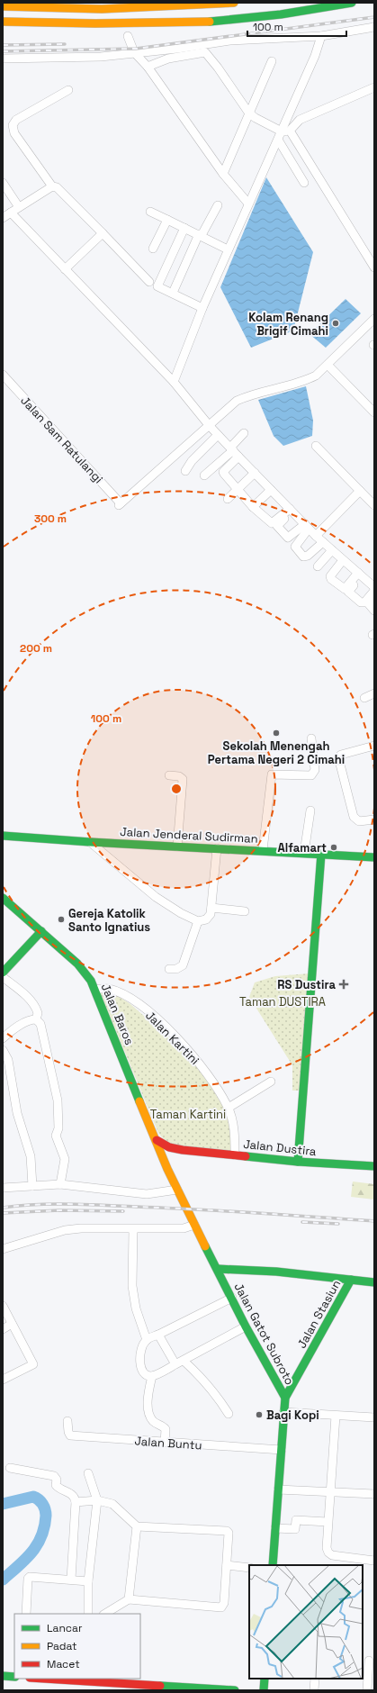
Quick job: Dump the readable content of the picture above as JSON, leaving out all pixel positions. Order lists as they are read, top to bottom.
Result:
{
  "streets": {
    "main road": [
      "Jalan Jenderal Sudirman",
      "Jalan Baros",
      "Jalan Dustira",
      "Jalan Stasiun",
      "Jalan Gatot Subroto"
    ],
    "street": ["Jalan Sam Ratulangi", "Jalan Kartini", "Jalan Buntu"]
  },
  "crossings": [
    ["Jalan Baros", "Jalan Kartini"],
    ["Jalan Baros", "Jalan Dustira"],
    ["Jalan Baros", "Jalan Gatot Subroto"],
    ["Jalan Kartini", "Jalan Dustira"],
    ["Jalan Stasiun", "Jalan Gatot Subroto"],
    ["Jalan Gatot Subroto", "Jalan Buntu"]
  ],
  "parks": ["Taman DUSTIRA", "Taman Kartini"],
  "places": {
    "other": [
      "Kolam Renang Brigif Cimahi",
      "Sekolah Menengah Pertama Negeri 2 Cimahi",
      "Alfamart",
      "Gereja Katolik Santo Ignatius",
      "Bagi Kopi"
    ],
    "health": ["RS Dustira"]
  },
  "legend": ["Lancar", "Padat", "Macet"],
  "scale_bar": "100 m",
  "rings": ["300 m", "200 m", "100 m"]
}
